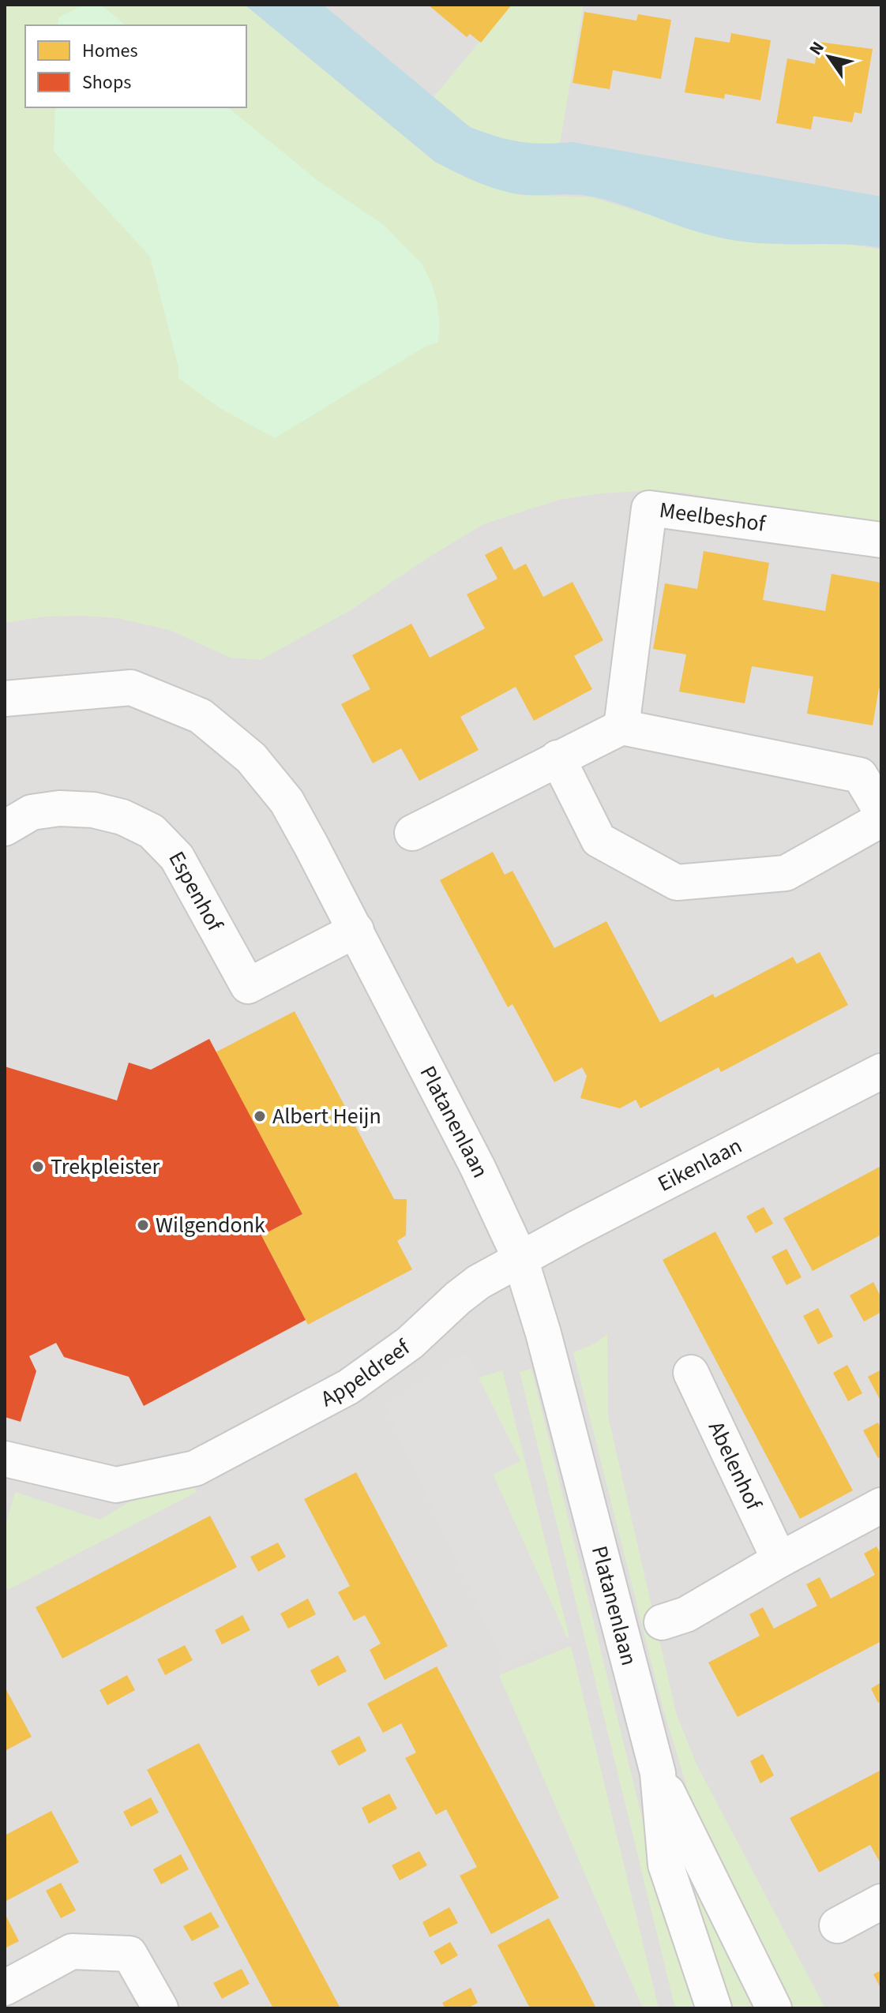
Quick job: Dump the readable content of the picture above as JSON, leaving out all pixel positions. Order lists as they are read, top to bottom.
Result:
{
  "streets": {
    "street": [
      "Meelbeshof",
      "Espenhof",
      "Platanenlaan",
      "Eikenlaan",
      "Appeldreef",
      "Abelenhof"
    ]
  },
  "crossings": [
    ["Espenhof", "Platanenlaan"],
    ["Platanenlaan", "Eikenlaan"],
    ["Platanenlaan", "Appeldreef"],
    ["Eikenlaan", "Appeldreef"]
  ],
  "places": ["Albert Heijn", "Trekpleister", "Wilgendonk"],
  "legend": ["Homes", "Shops"],
  "north": "top left"
}
